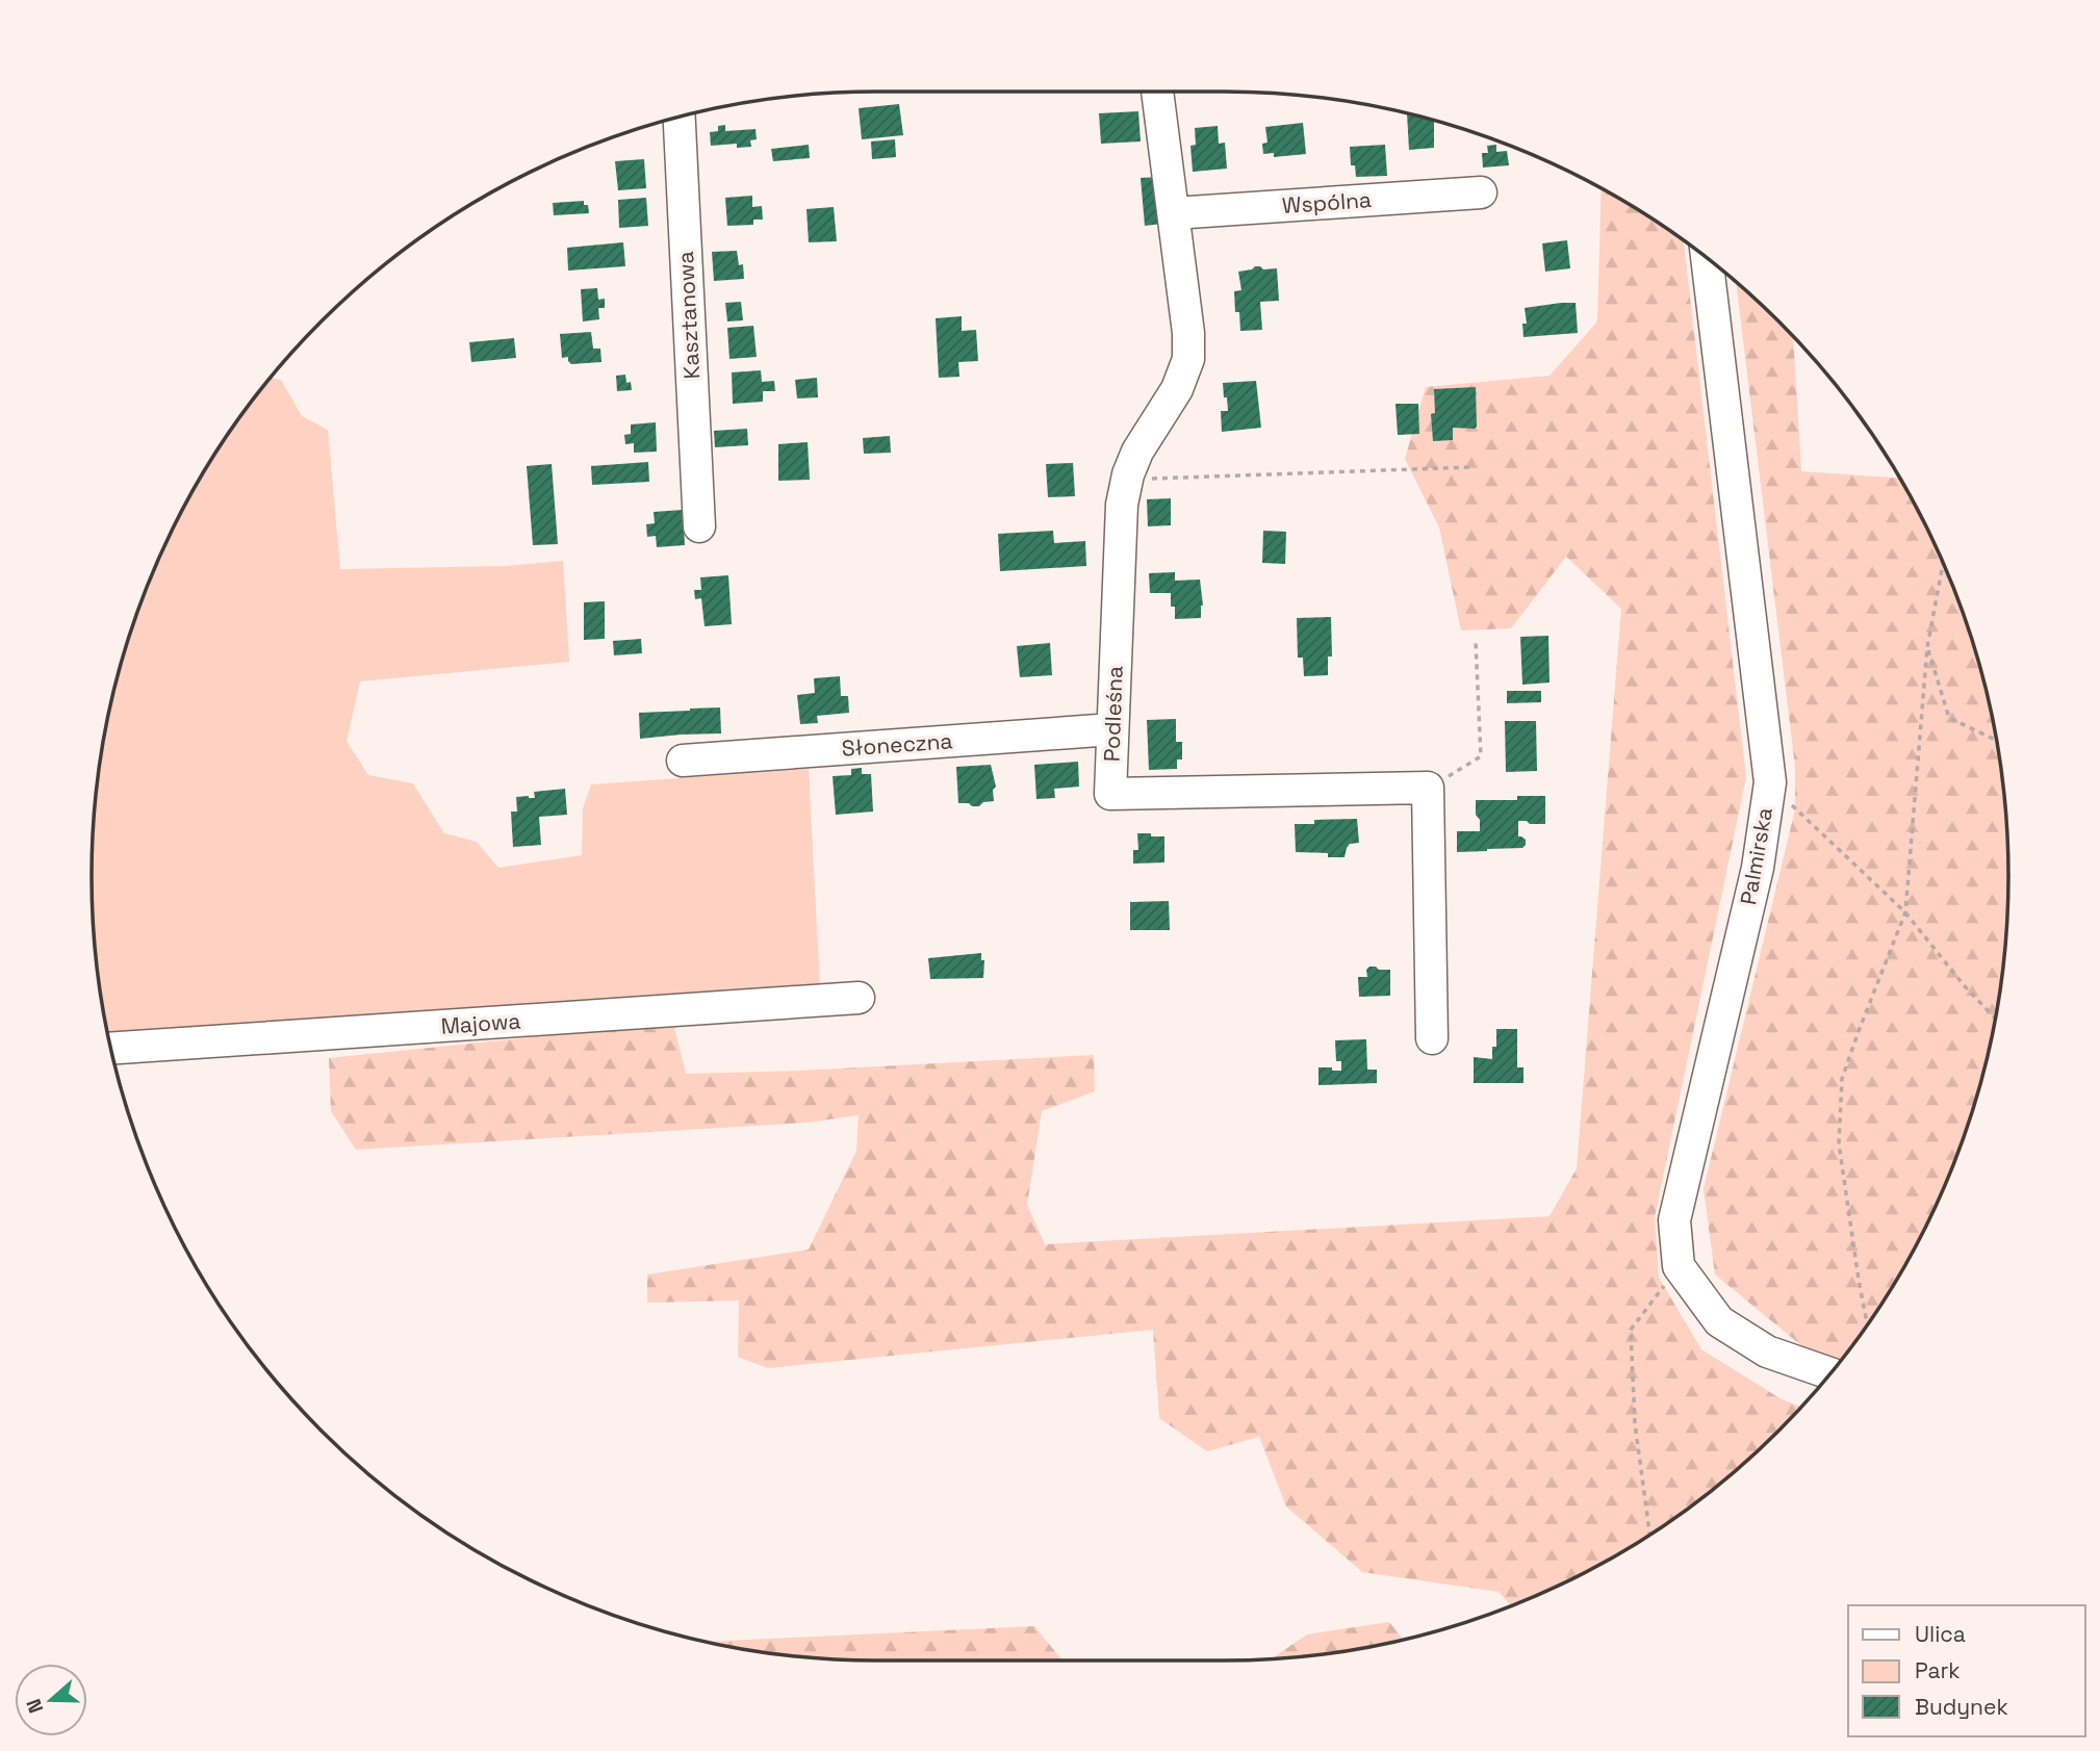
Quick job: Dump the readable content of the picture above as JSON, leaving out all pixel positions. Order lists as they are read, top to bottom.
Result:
{
  "streets": {
    "street": [
      "Wspólna",
      "Kasztanowa",
      "Podleśna",
      "Słoneczna",
      "Palmirska",
      "Majowa"
    ]
  },
  "crossings": [
    ["Wspólna", "Podleśna"],
    ["Podleśna", "Słoneczna"]
  ],
  "legend": ["Ulica", "Park", "Budynek"],
  "north": "left"
}
